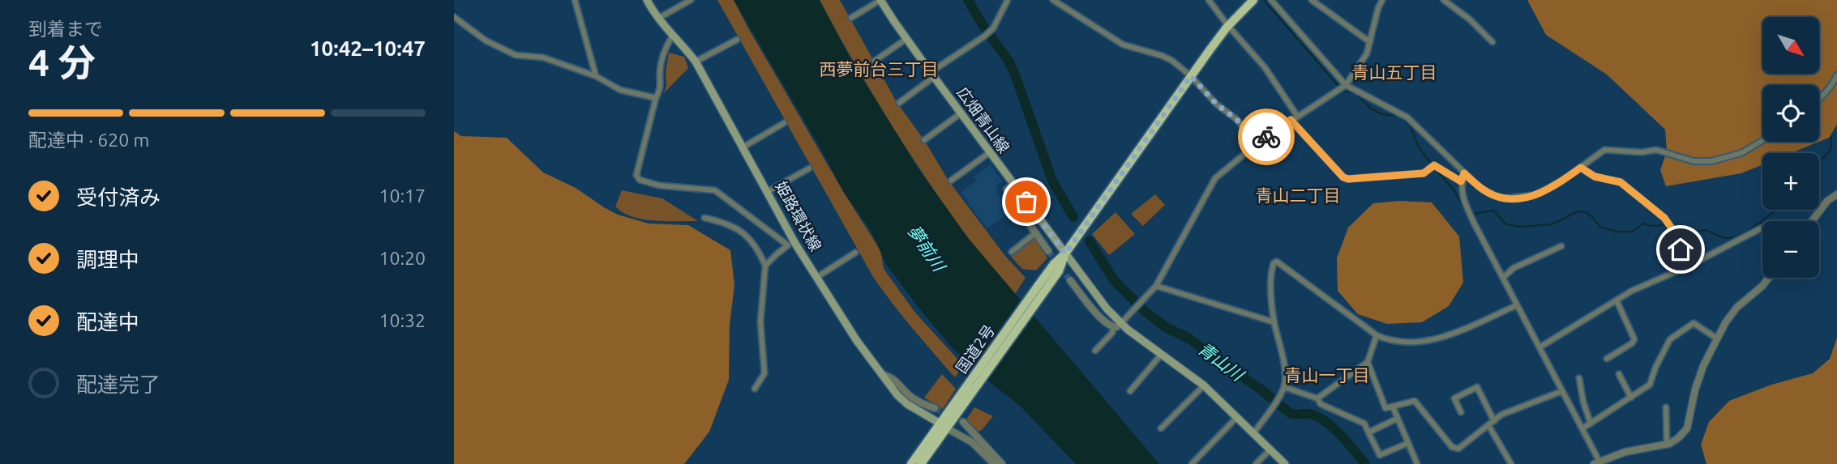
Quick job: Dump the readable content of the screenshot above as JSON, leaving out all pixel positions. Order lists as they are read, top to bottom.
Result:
{
  "streets": {
    "highway": ["国道2号"],
    "main road": ["広畑青山線", "姫路環状線"]
  },
  "crossings": [
    ["広畑青山線", "国道2号"],
    ["姫路環状線", "国道2号"]
  ],
  "districts": [
    "西夢前台三丁目",
    "青山五丁目",
    "青山二丁目",
    "青山一丁目"
  ],
  "water": ["夢前川", "青山川"],
  "north": "bottom right",
  "page": {
    "heading": ["4 分", "到着まで", "10:42–10:47"],
    "map_buttons": ["+", "−"],
    "bar": "配達中 · 620 m",
    "list": [
      ["受付済み", "10:17"],
      ["調理中", "10:20"],
      ["配達中", "10:32"],
      "配達完了"
    ]
  }
}
